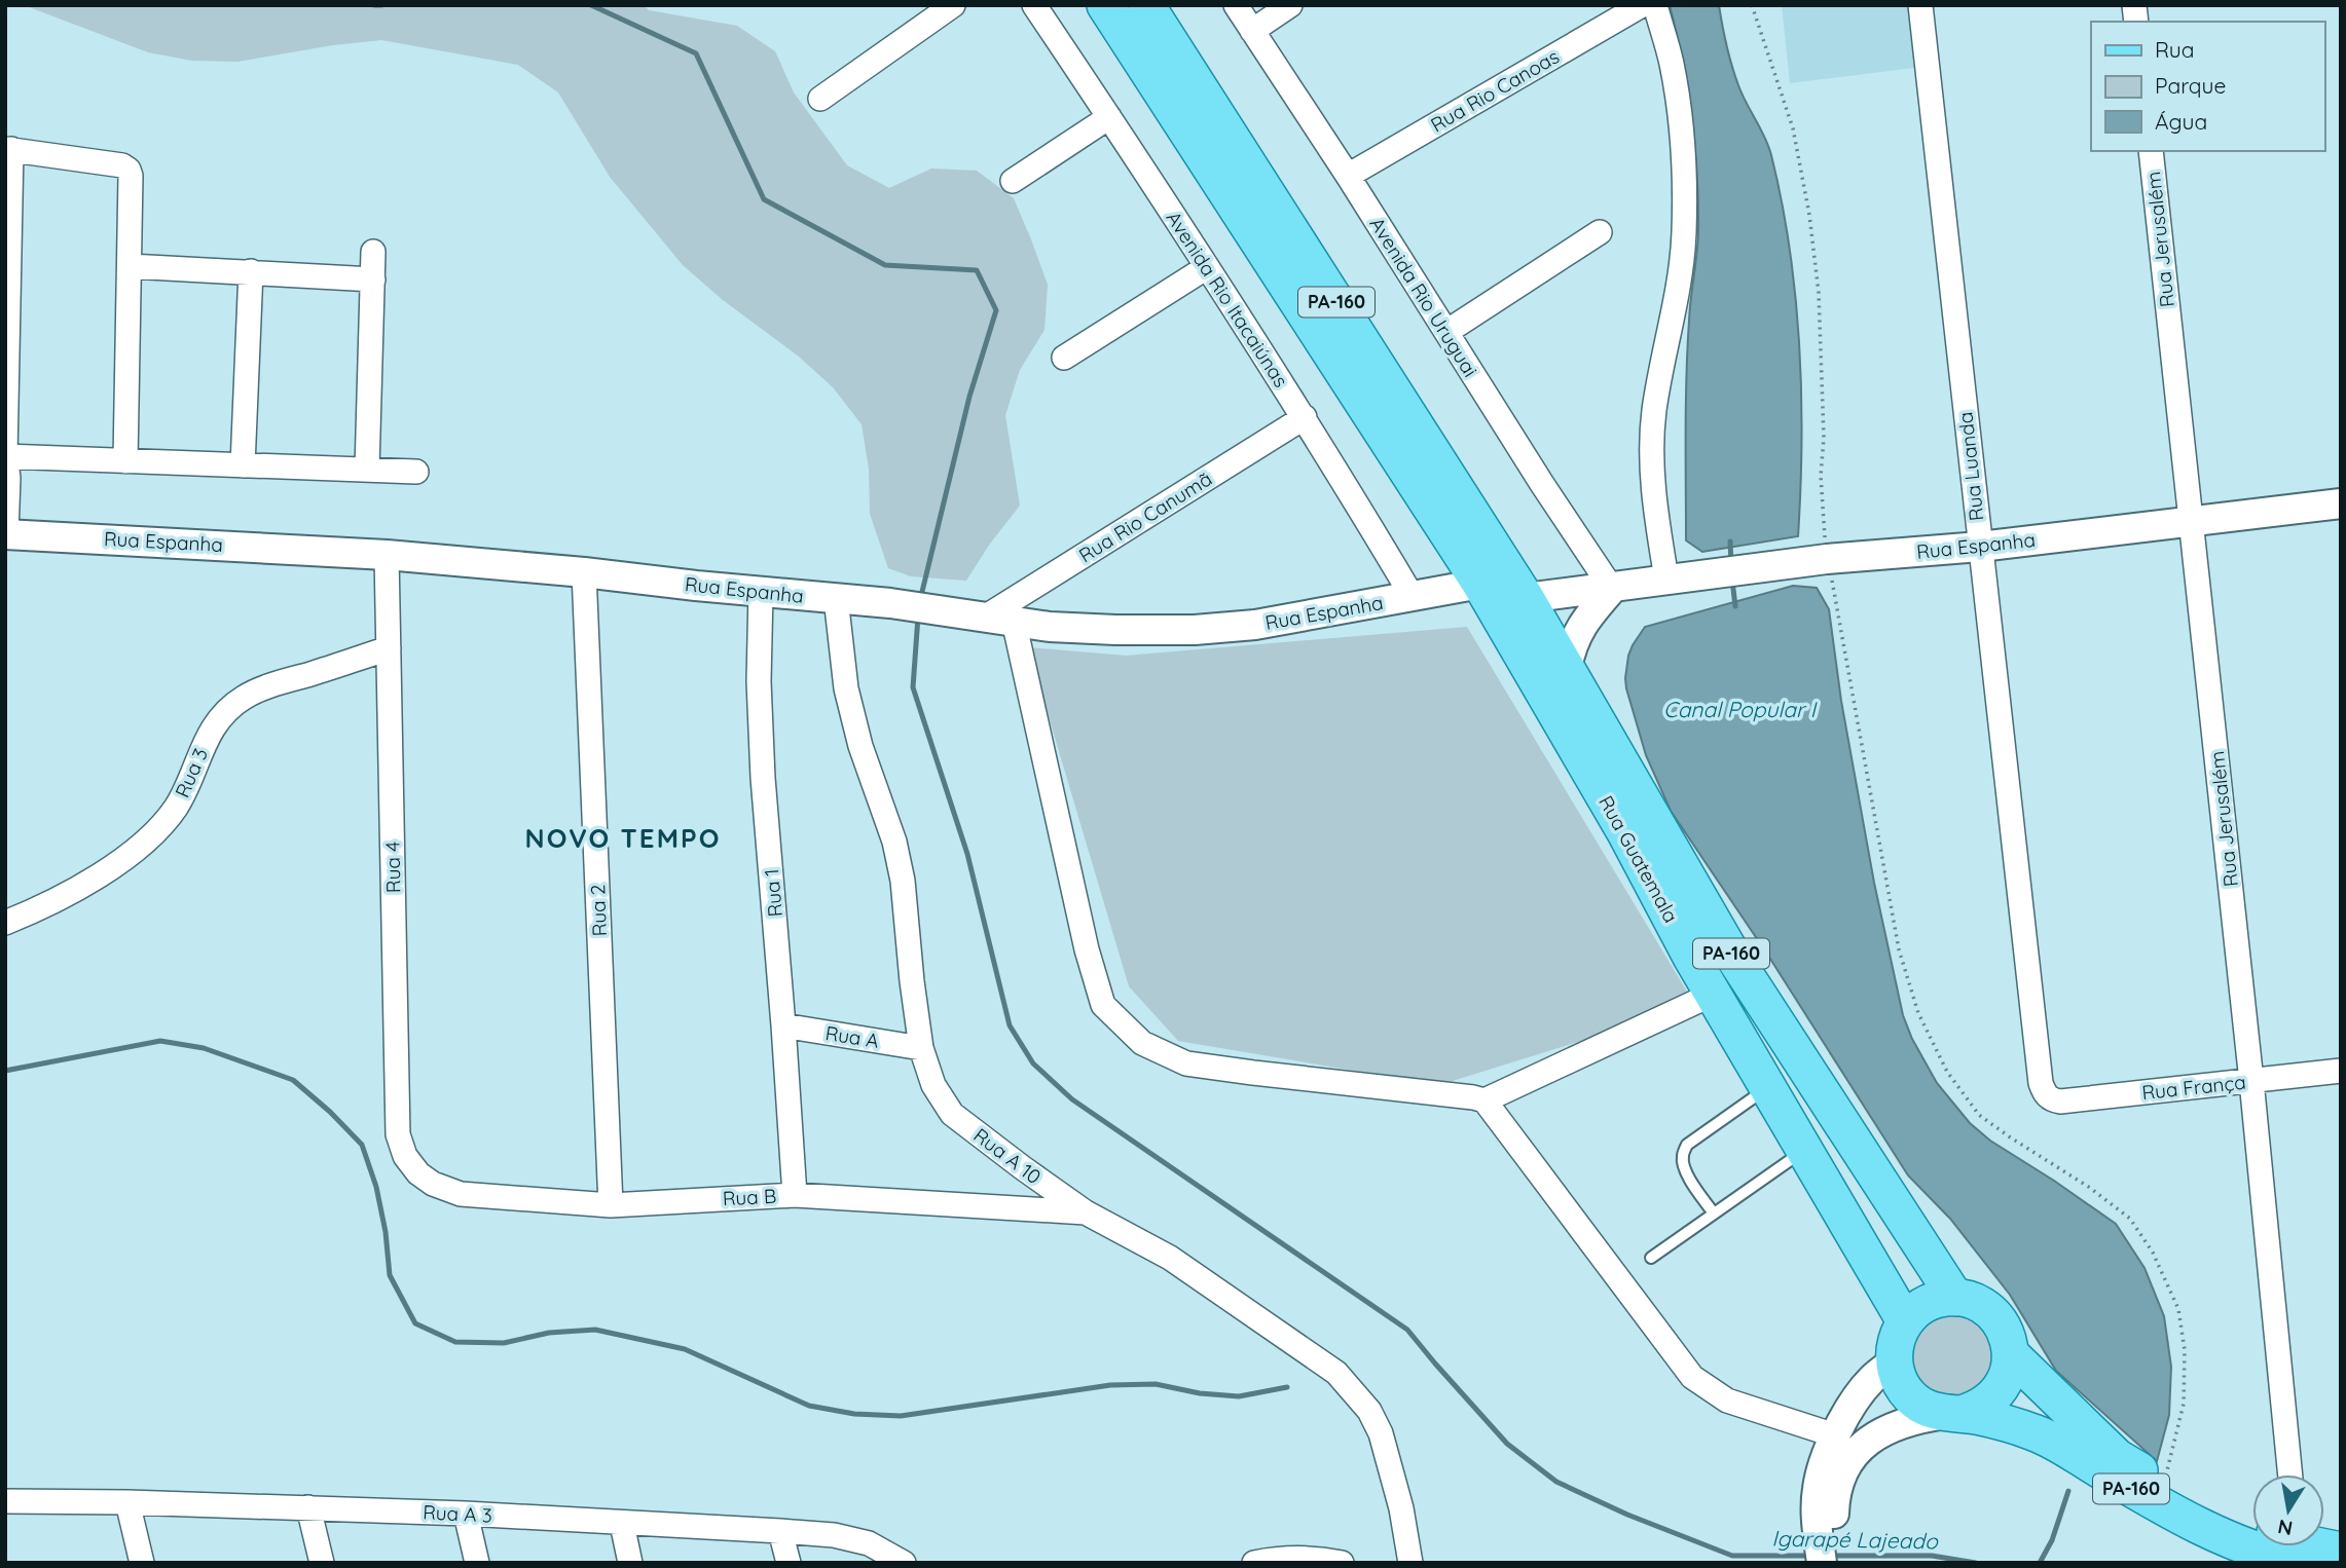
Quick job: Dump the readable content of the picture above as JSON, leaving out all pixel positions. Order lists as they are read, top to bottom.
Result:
{
  "streets": {
    "main road": ["PA-160", "Rua Guatemala"],
    "street": [
      "Rua Rio Canoas",
      "Rua Jerusalém",
      "Avenida Rio Uruguai",
      "Avenida Rio Itacaiúnas",
      "Rua Luanda",
      "Rua Rio Canumã",
      "Rua Espanha",
      "Rua 3",
      "Rua 4",
      "Rua 1",
      "Rua 2",
      "Rua A",
      "Rua França",
      "Rua A 10",
      "Rua B",
      "Rua A 3"
    ]
  },
  "crossings": [
    ["Rua Rio Canoas", "Avenida Rio Uruguai"],
    ["Rua Jerusalém", "Rua Espanha"],
    ["Rua Jerusalém", "Rua França"],
    ["Avenida Rio Uruguai", "Rua Espanha"],
    ["Avenida Rio Itacaiúnas", "Rua Rio Canumã"],
    ["Avenida Rio Itacaiúnas", "Rua Espanha"],
    ["PA-160", "Rua Espanha"],
    ["PA-160", "Rua Guatemala"],
    ["Rua Luanda", "Rua Espanha"],
    ["Rua Luanda", "Rua França"],
    ["Rua Rio Canumã", "Rua Espanha"],
    ["Rua Espanha", "Rua Guatemala"],
    ["Rua Espanha", "Rua 4"],
    ["Rua Espanha", "Rua 1"],
    ["Rua Espanha", "Rua 2"],
    ["Rua Espanha", "Rua A 10"],
    ["Rua 3", "Rua 4"],
    ["Rua 4", "Rua B"],
    ["Rua 1", "Rua A"],
    ["Rua 1", "Rua B"],
    ["Rua 2", "Rua B"],
    ["Rua A", "Rua A 10"],
    ["Rua A 10", "Rua B"]
  ],
  "districts": ["NOVO TEMPO"],
  "water": ["Canal Popular I", "Igarapé Lajeado"],
  "legend": ["Rua", "Parque", "Água"],
  "north": "bottom"
}
